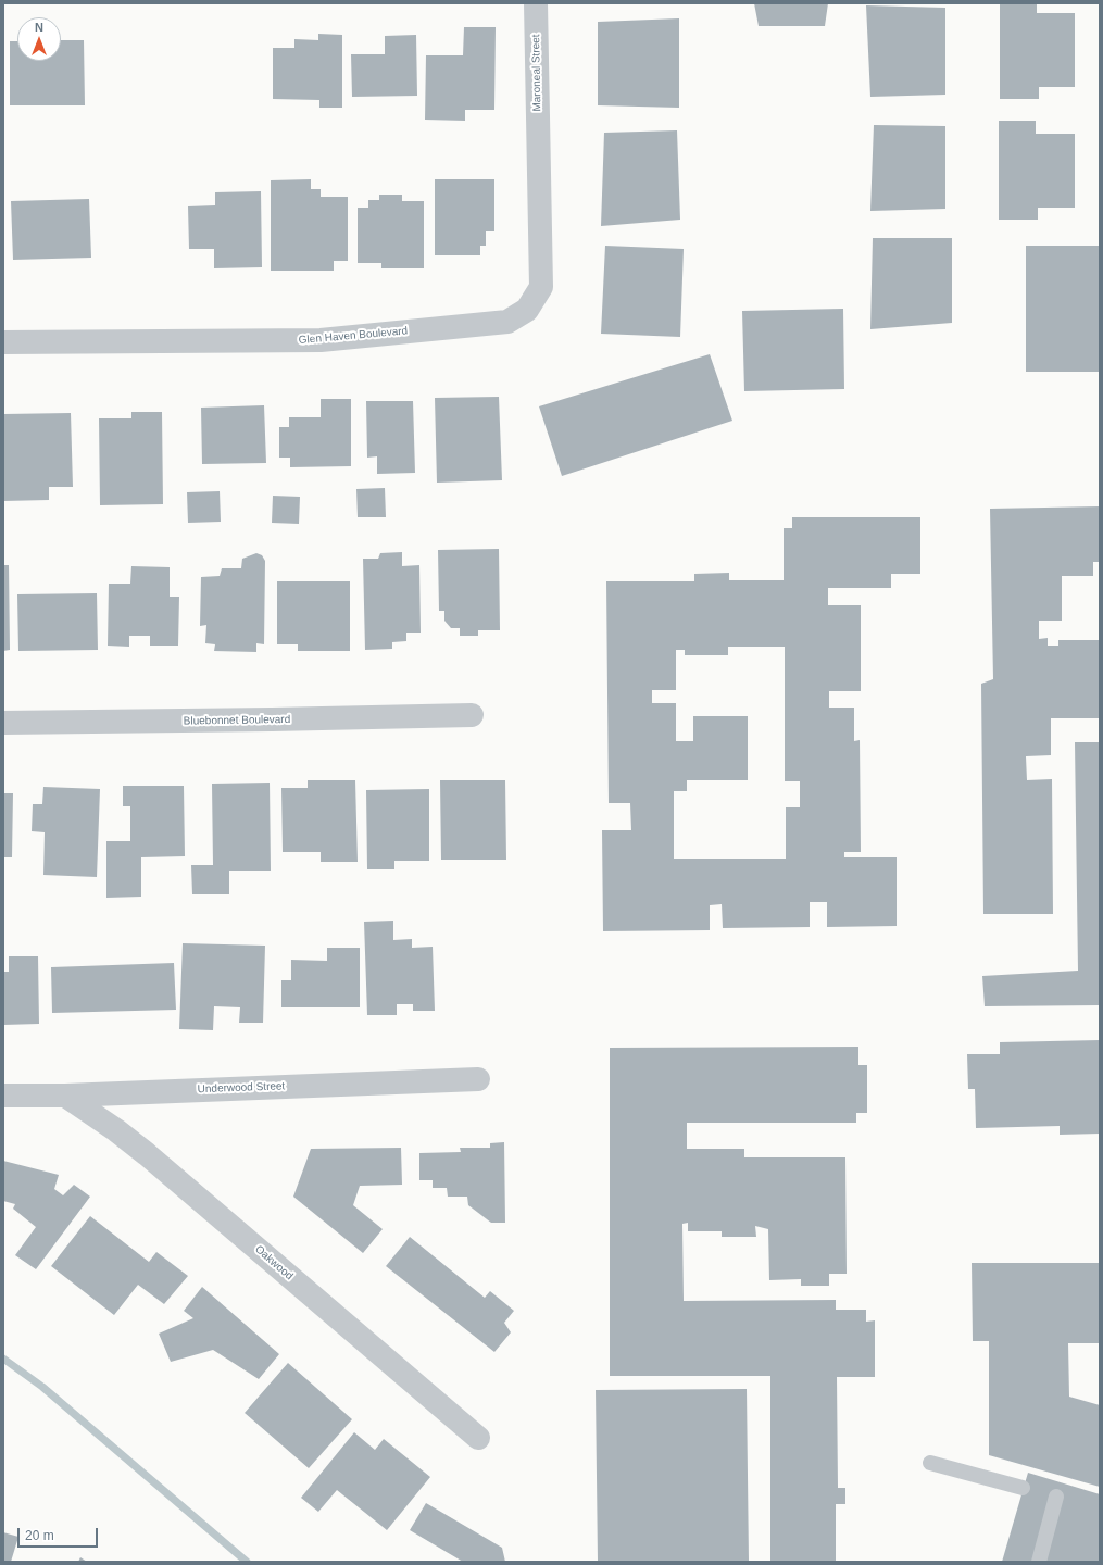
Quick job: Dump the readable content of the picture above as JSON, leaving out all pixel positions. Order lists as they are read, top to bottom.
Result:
{
  "streets": {
    "street": [
      "Maroneal Street",
      "Glen Haven Boulevard",
      "Bluebonnet Boulevard",
      "Underwood Street",
      "Oakwood"
    ]
  },
  "crossings": [
    ["Maroneal Street", "Glen Haven Boulevard"],
    ["Underwood Street", "Oakwood"]
  ],
  "scale_bar": "20 m",
  "north": "top"
}
